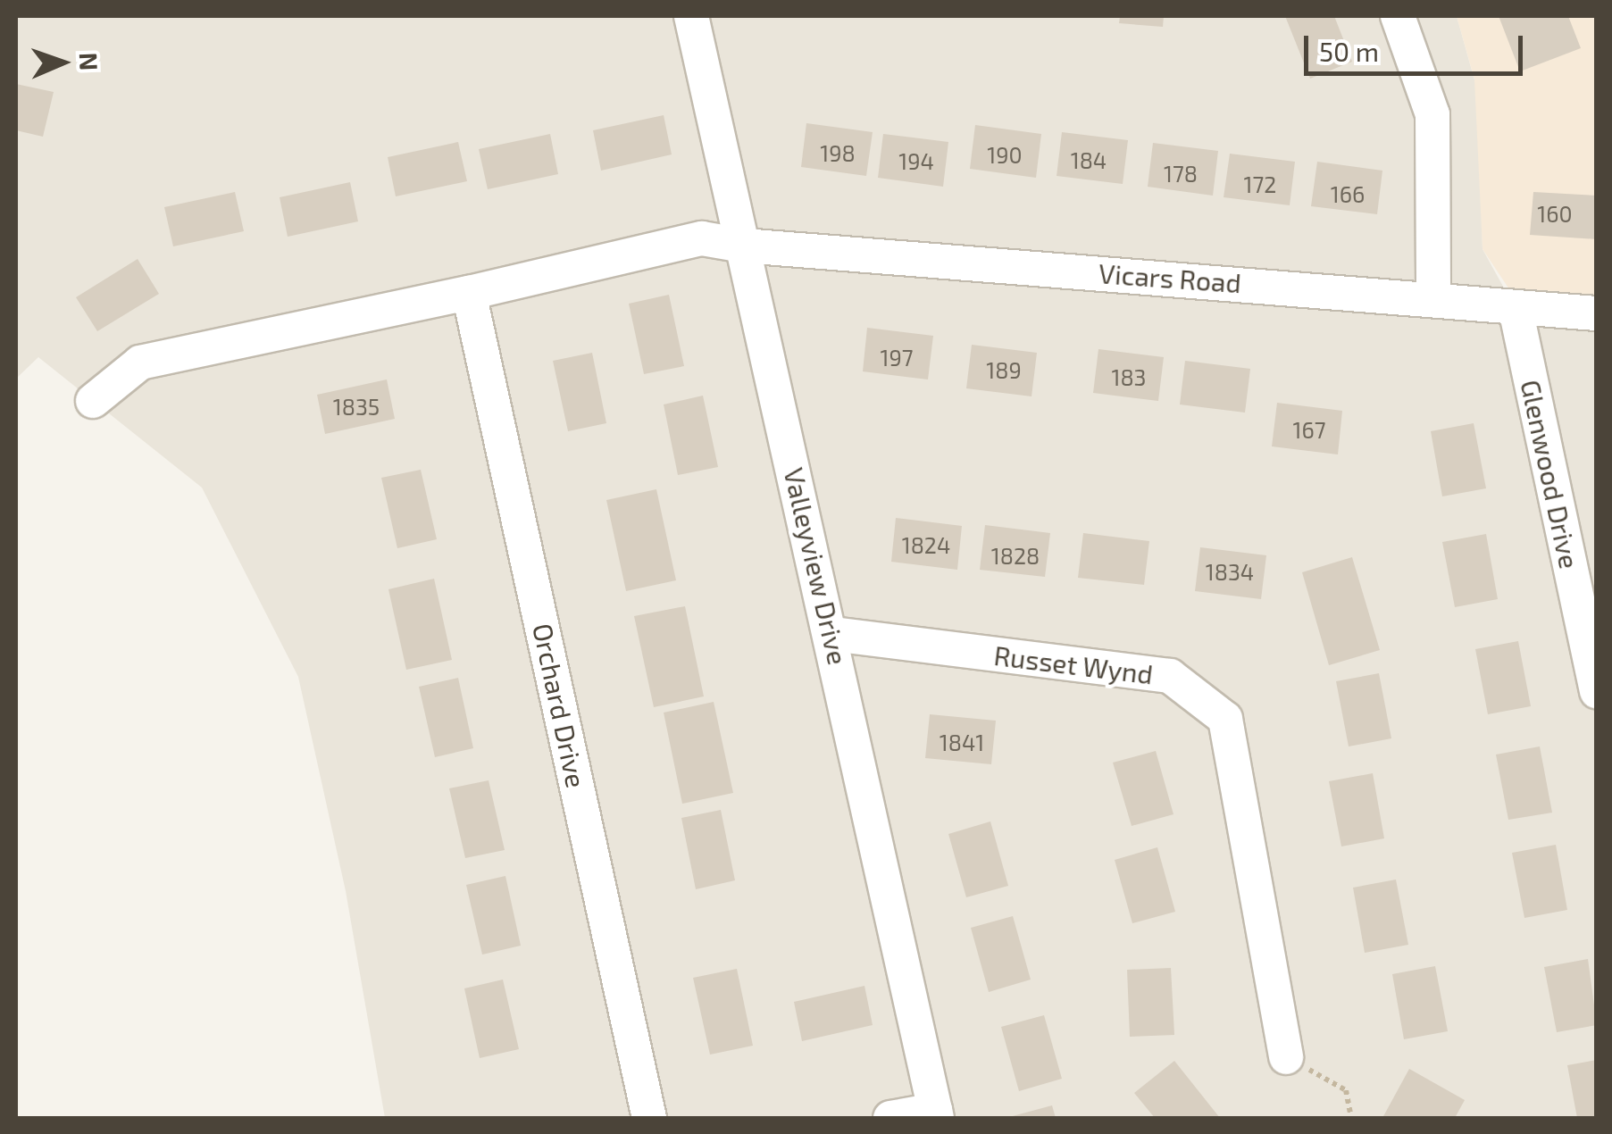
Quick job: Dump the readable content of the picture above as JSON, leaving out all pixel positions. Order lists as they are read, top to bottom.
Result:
{
  "streets": {
    "street": [
      "Vicars Road",
      "Glenwood Drive",
      "Valleyview Drive",
      "Russet Wynd",
      "Orchard Drive"
    ]
  },
  "crossings": [
    ["Vicars Road", "Glenwood Drive"],
    ["Vicars Road", "Valleyview Drive"],
    ["Valleyview Drive", "Russet Wynd"]
  ],
  "house_numbers": [
    "198",
    "190",
    "184",
    "194",
    "178",
    "172",
    "166",
    "160",
    "197",
    "189",
    "183",
    "1835",
    "167",
    "1824",
    "1828",
    "1834",
    "1841"
  ],
  "scale_bar": "50 m",
  "north": "right"
}
